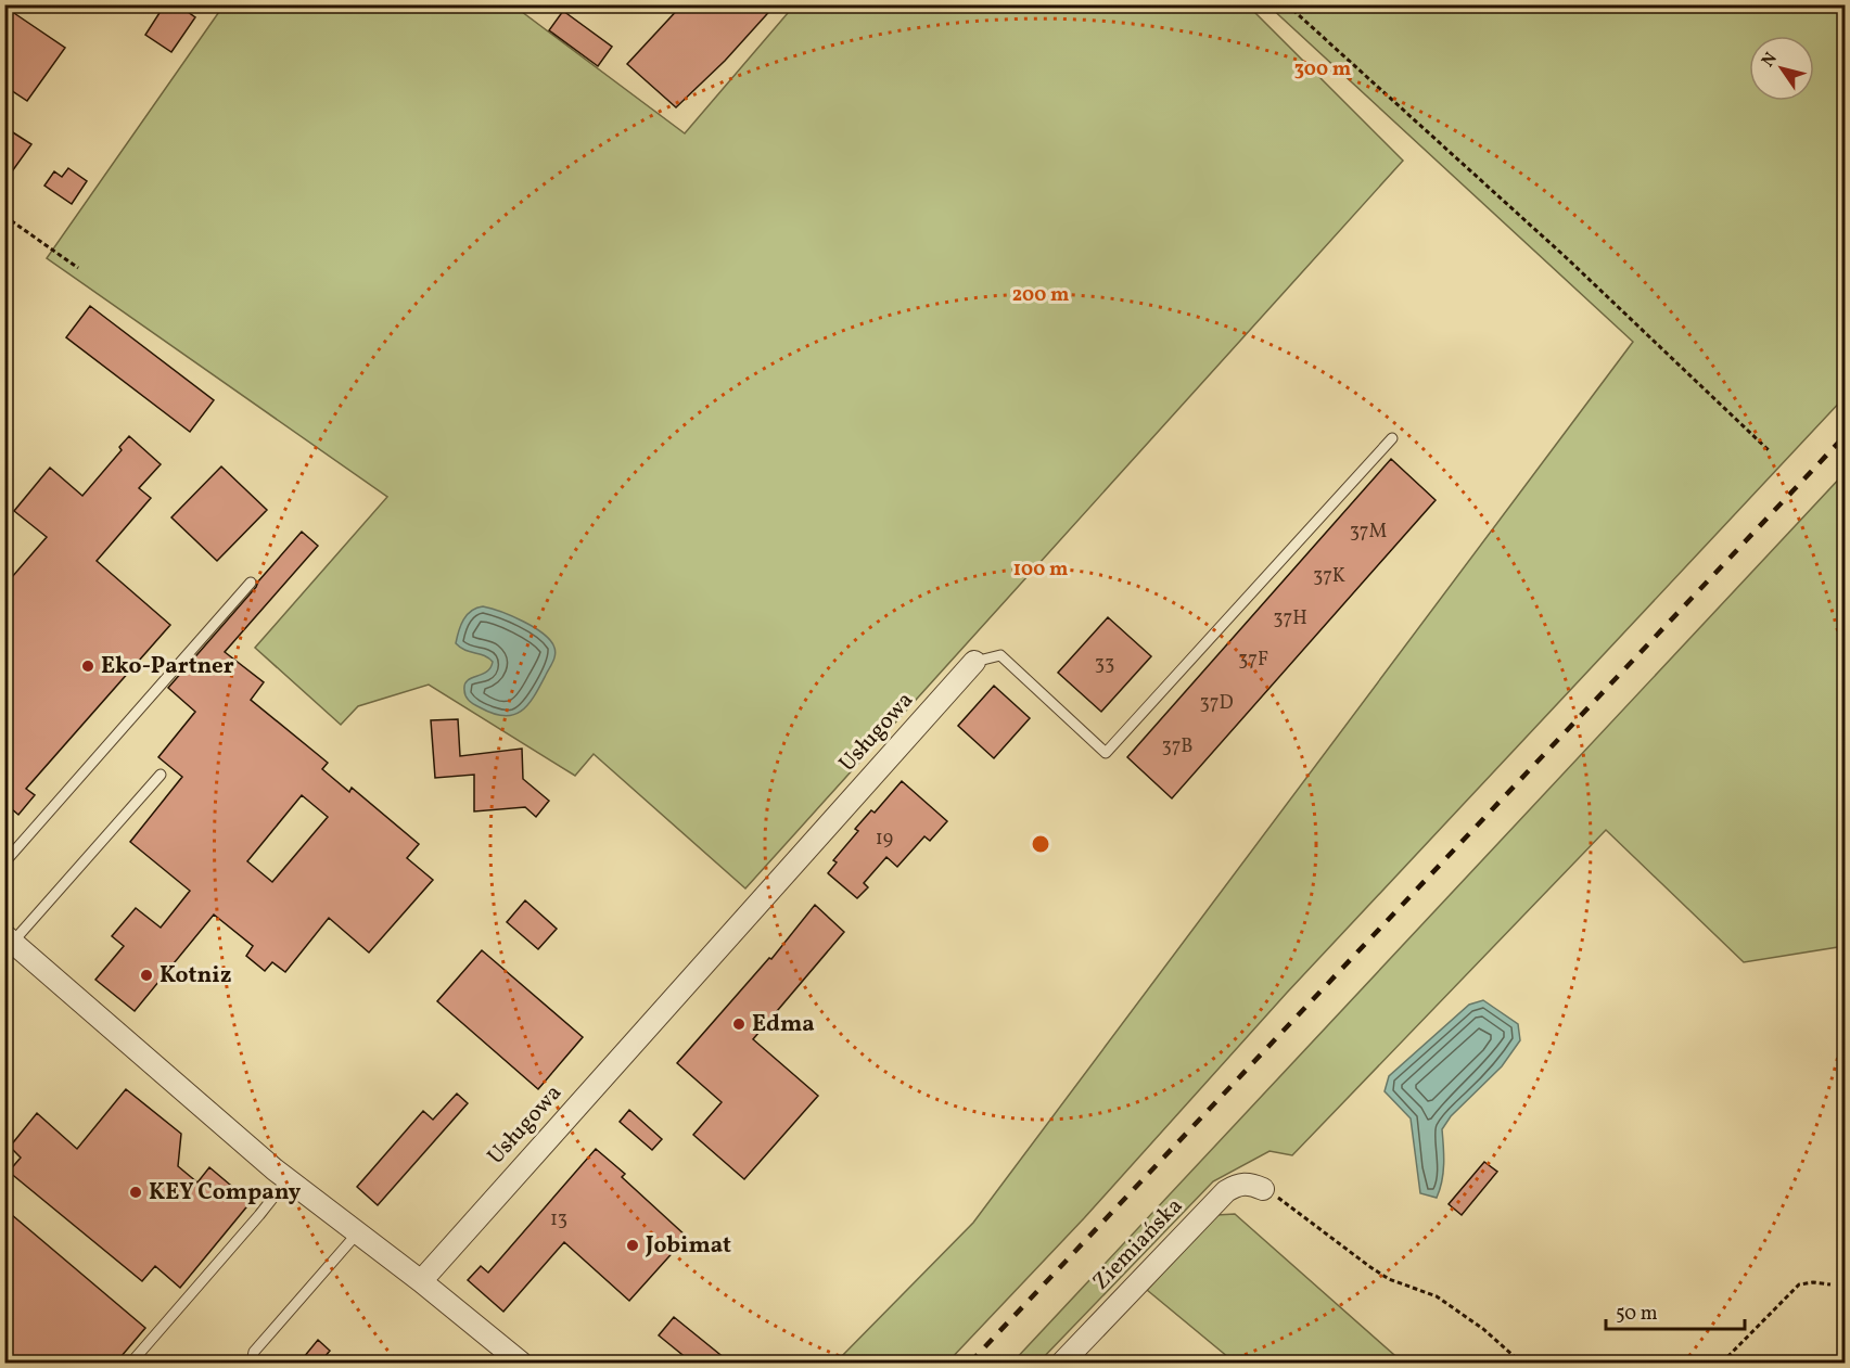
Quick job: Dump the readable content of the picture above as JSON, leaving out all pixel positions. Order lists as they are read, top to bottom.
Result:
{
  "streets": {
    "street": ["Usługowa", "Ziemiańska"]
  },
  "places": [
    "Eko-Partner",
    "Kotniz",
    "Edma",
    "KEY Company",
    "Jobimat"
  ],
  "house_numbers": [
    "37M",
    "37K",
    "37H",
    "37F",
    "33",
    "37D",
    "37B",
    "19",
    "13"
  ],
  "scale_bar": "50 m",
  "north": "top left",
  "rings": ["300 m", "200 m", "100 m"]
}
